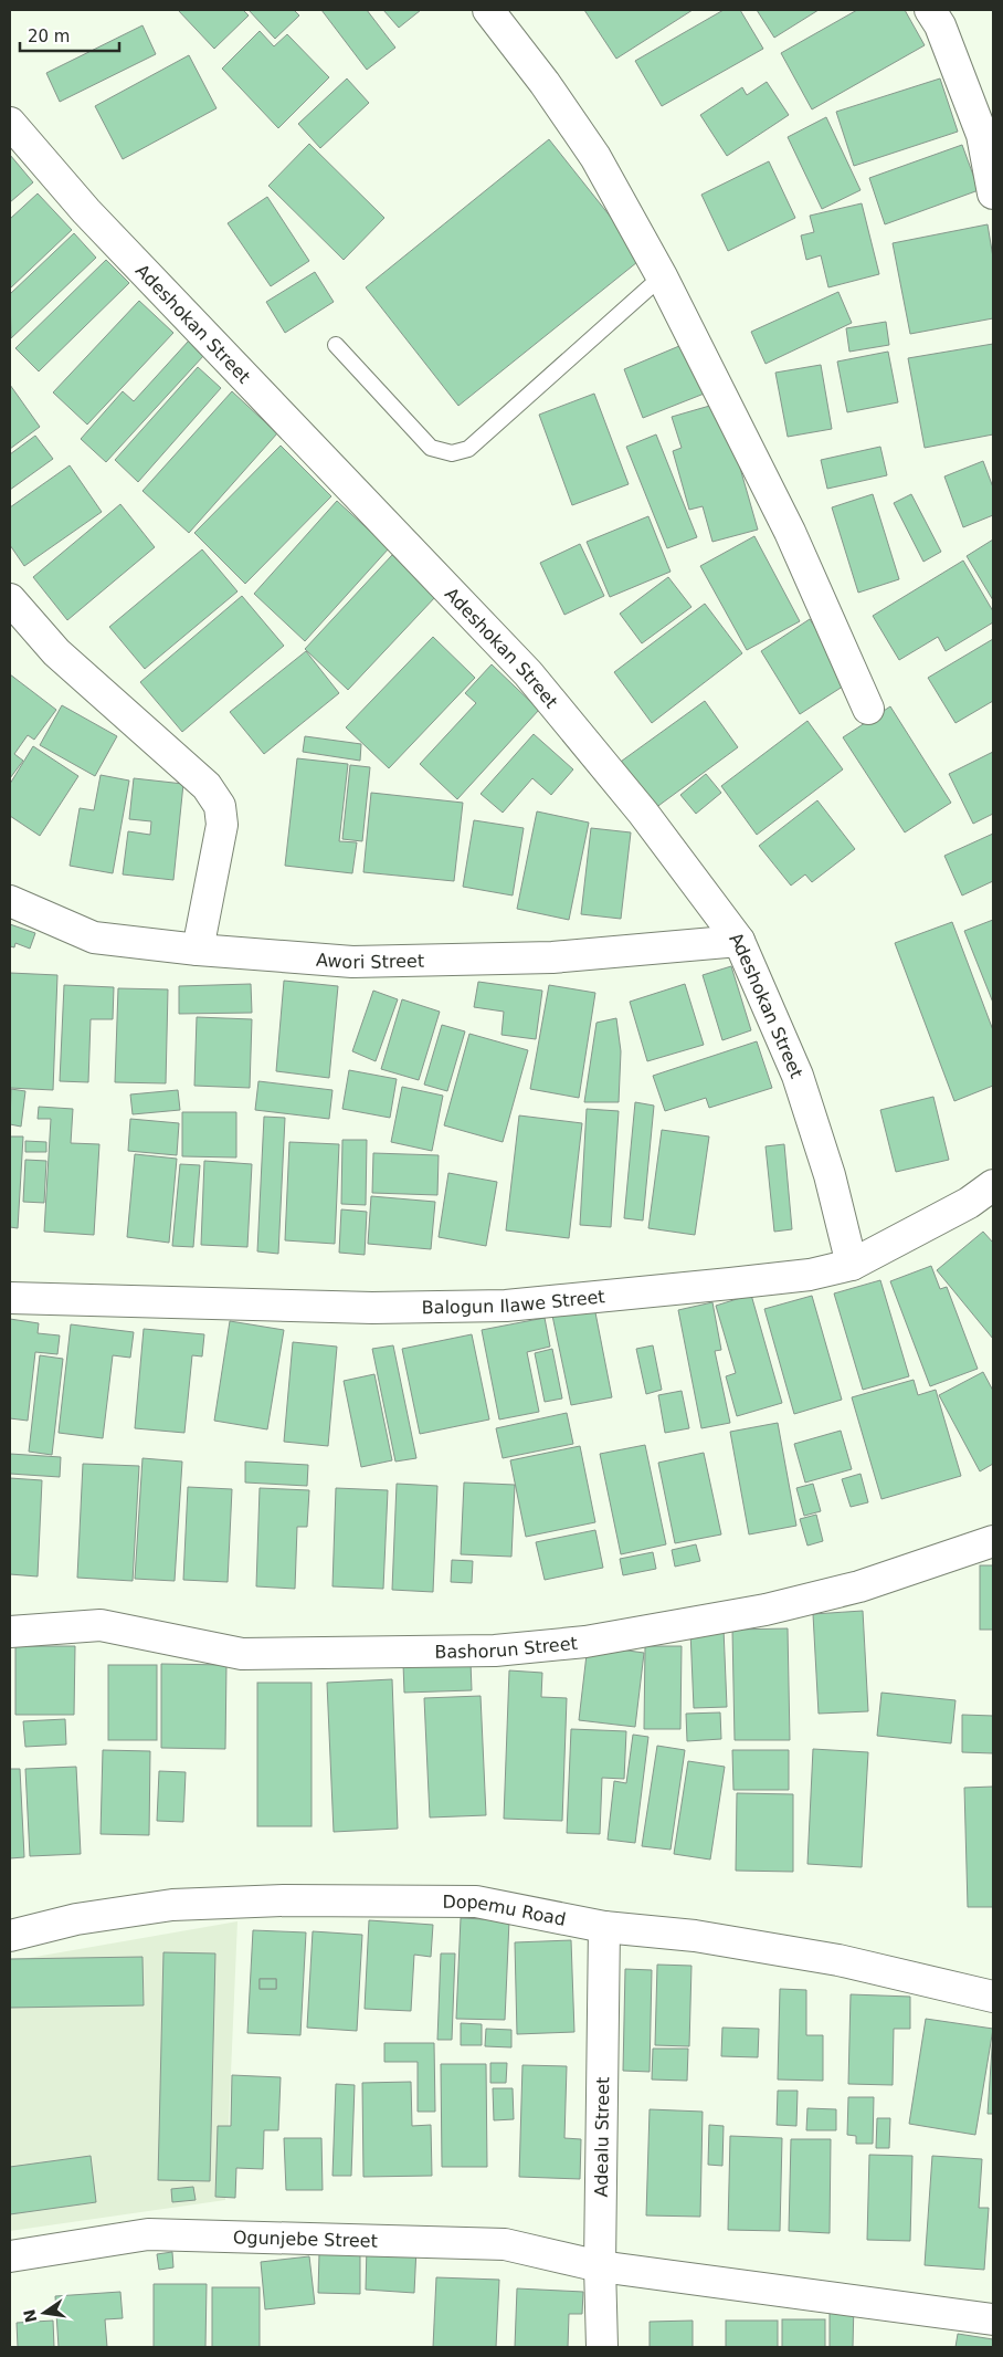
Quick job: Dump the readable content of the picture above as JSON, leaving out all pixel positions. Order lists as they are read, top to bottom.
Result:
{
  "streets": {
    "street": [
      "Adeshokan Street",
      "Awori Street",
      "Balogun Ilawe Street",
      "Bashorun Street",
      "Dopemu Road",
      "Adealu Street",
      "Ogunjebe Street"
    ]
  },
  "crossings": [
    ["Adeshokan Street", "Awori Street"],
    ["Adeshokan Street", "Balogun Ilawe Street"],
    ["Dopemu Road", "Adealu Street"],
    ["Adealu Street", "Ogunjebe Street"]
  ],
  "scale_bar": "20 m",
  "north": "left"
}
